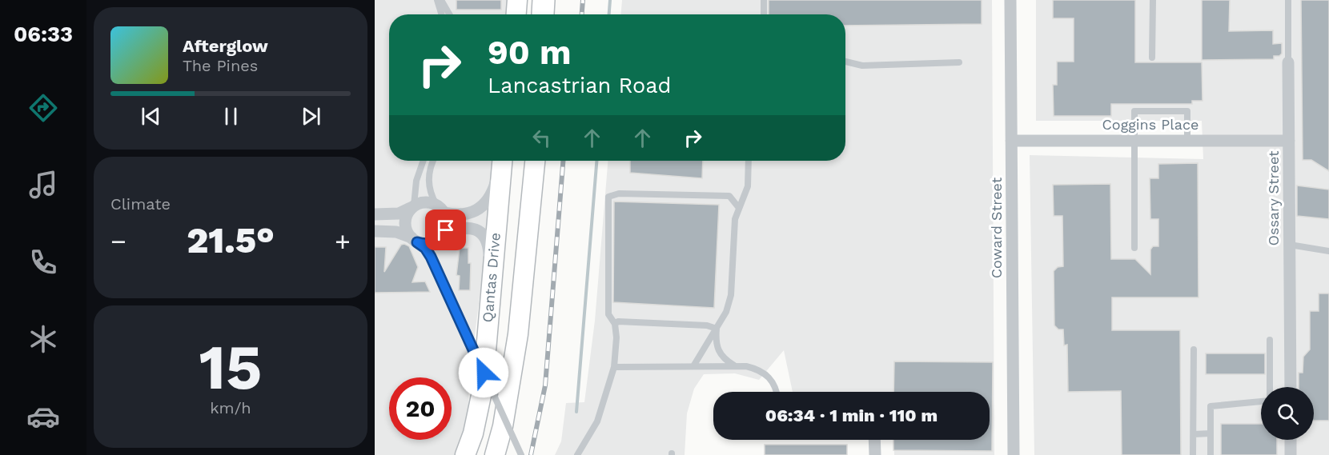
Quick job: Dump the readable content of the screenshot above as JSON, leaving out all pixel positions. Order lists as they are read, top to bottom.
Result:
{
  "streets": {
    "highway": ["Qantas Drive"],
    "street": ["Coggins Place", "Ossary Street", "Coward Street"]
  },
  "crossings": [
    ["Coggins Place", "Ossary Street"],
    ["Coggins Place", "Coward Street"]
  ],
  "page": {
    "tabs": "06:33",
    "turn": ["90 m", "Lancastrian Road"],
    "song": ["Afterglow", "The Pines"],
    "tile": [
      "Climate",
      ["15", "km/h"]
    ],
    "heat": ["−", "21.5°", "+"],
    "limit": "20",
    "trip": "06:34 · 1 min · 110 m"
  }
}
